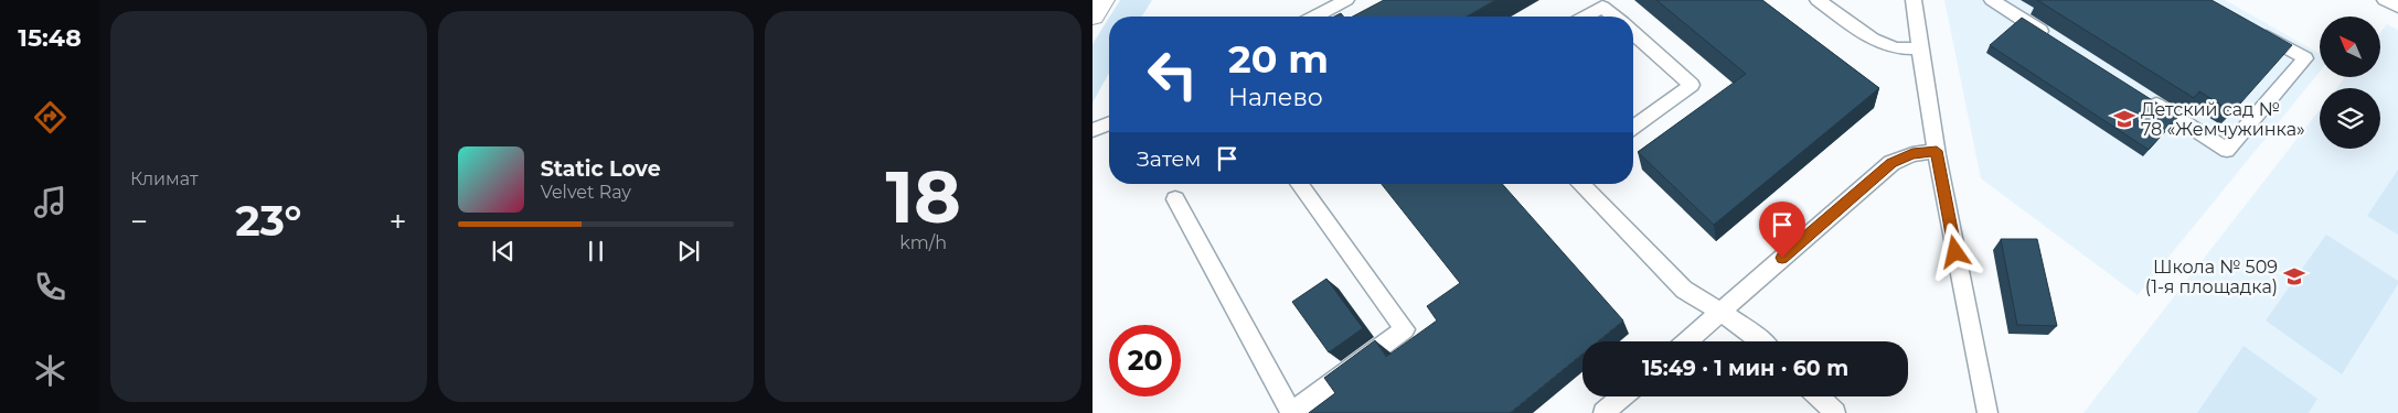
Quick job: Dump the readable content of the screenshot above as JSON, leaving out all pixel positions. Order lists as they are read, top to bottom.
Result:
{
  "places": {
    "school or university": ["Детский сад № 78 «Жемчужинка»", "Школа № 509 (1-я площадка)"]
  },
  "north": "top left",
  "page": {
    "tabs": "15:48",
    "tile": [
      "Климат",
      ["18", "km/h"]
    ],
    "turn": ["20 m", "Налево"],
    "then": "Затем",
    "song": ["Static Love", "Velvet Ray"],
    "heat": ["−", "23°", "+"],
    "limit": "20",
    "trip": "15:49 · 1 мин · 60 m"
  }
}
